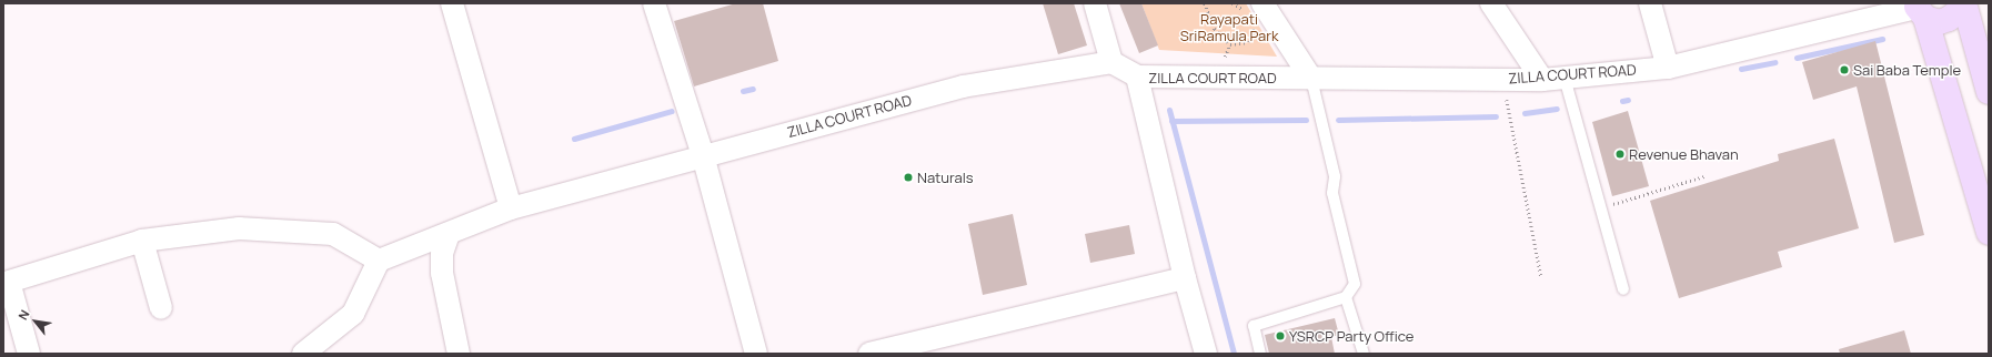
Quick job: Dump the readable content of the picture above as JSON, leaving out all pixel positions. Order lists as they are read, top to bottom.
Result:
{
  "streets": {
    "street": ["ZILLA COURT ROAD"]
  },
  "parks": ["Rayapati SriRamula Park"],
  "places": [
    "Sai Baba Temple",
    "Revenue Bhavan",
    "Naturals",
    "YSRCP Party Office"
  ],
  "north": "top left"
}
